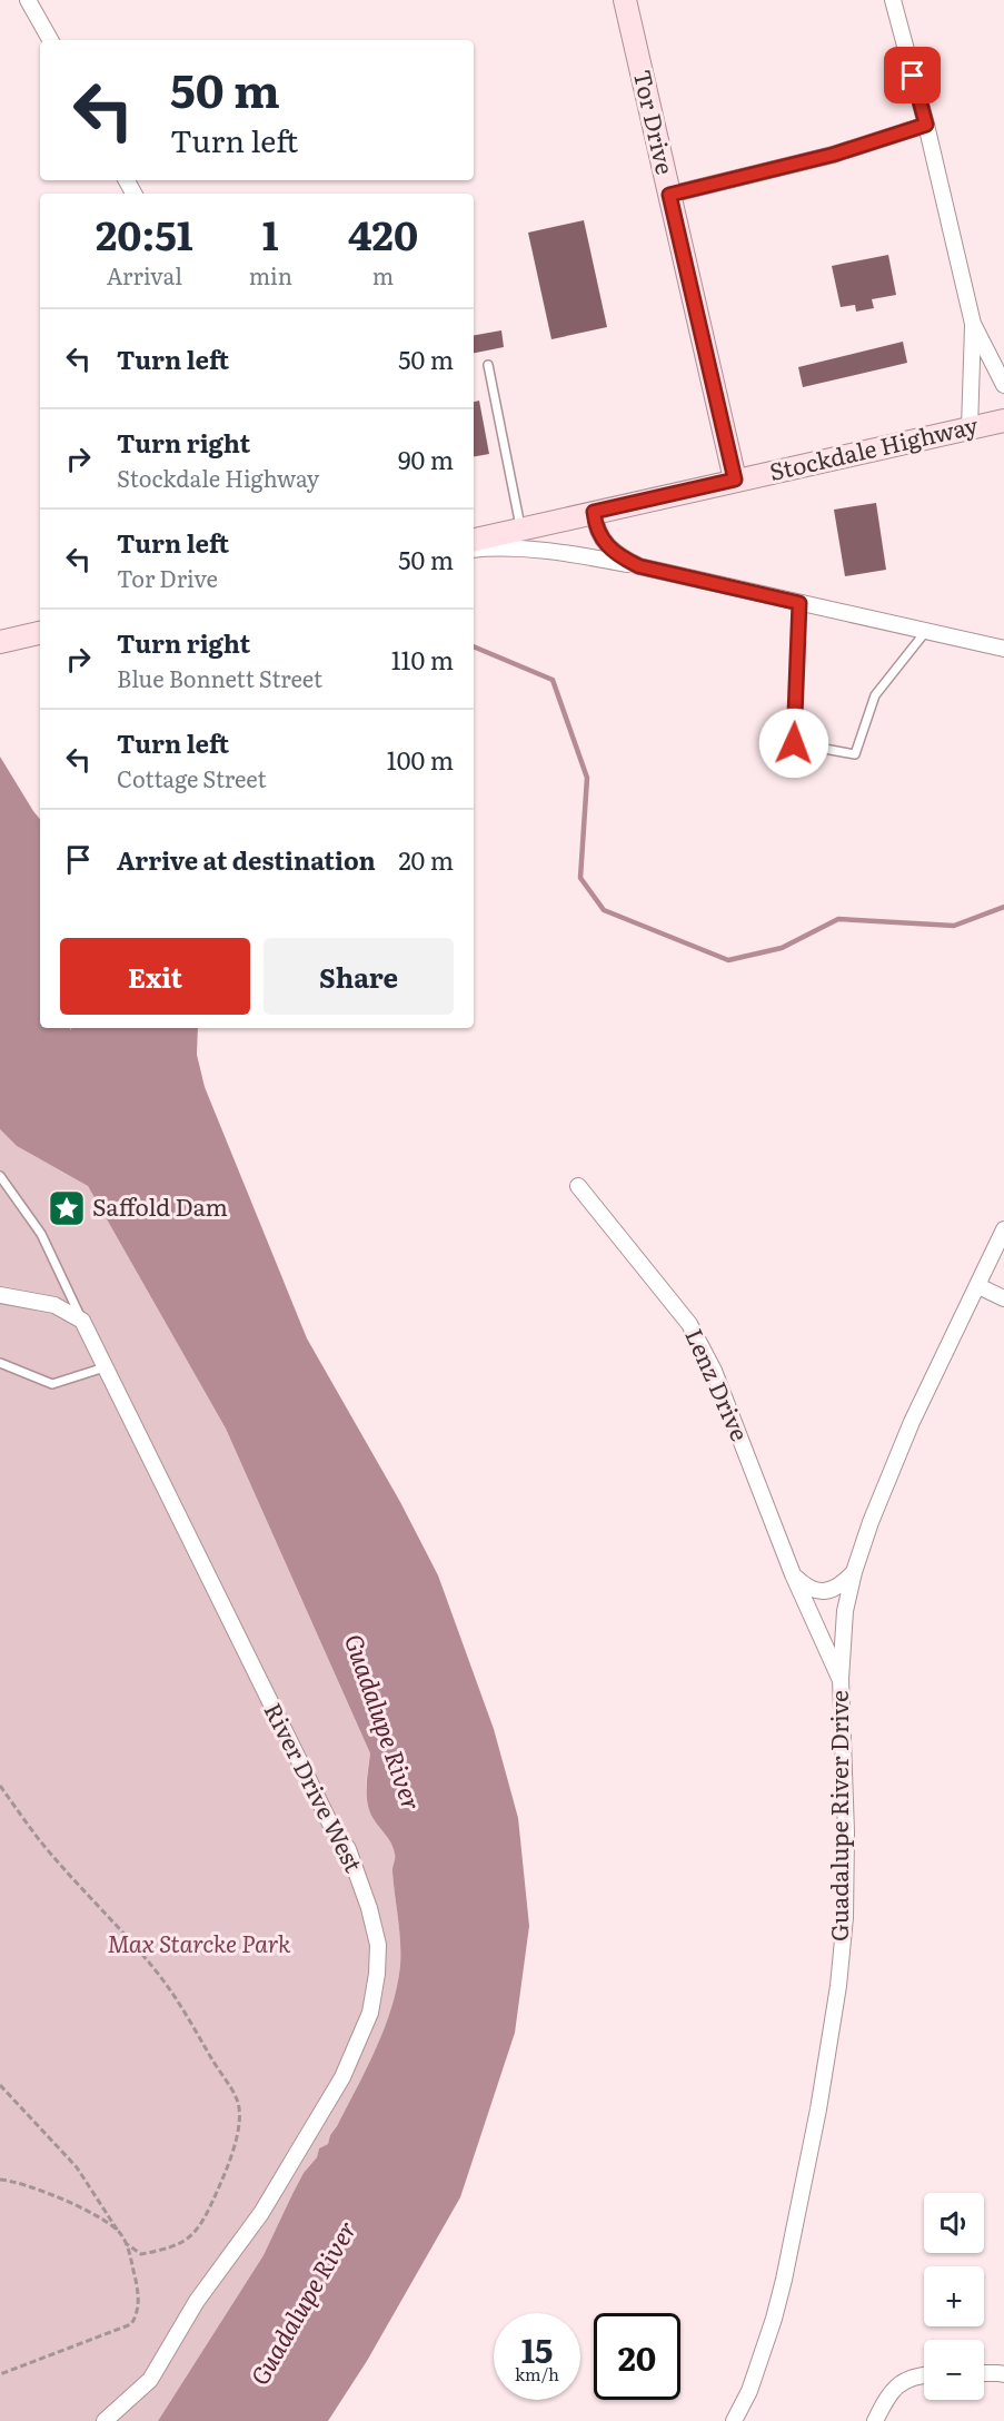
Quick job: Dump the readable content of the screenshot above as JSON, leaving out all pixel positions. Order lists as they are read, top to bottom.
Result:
{
  "streets": {
    "main road": ["Tor Drive", "Stockdale Highway"],
    "street": ["Lenz Drive", "River Drive West", "Guadalupe River Drive"]
  },
  "crossings": [
    ["Tor Drive", "Stockdale Highway"],
    ["Lenz Drive", "Guadalupe River Drive"]
  ],
  "water": ["Guadalupe River"],
  "parks": ["Max Starcke Park"],
  "places": {
    "place": ["Saffold Dam"]
  },
  "page": {
    "turn": ["50 m", "Turn left"],
    "eta": [
      "20:51",
      "Arrival",
      "1",
      "min",
      "420",
      "m"
    ],
    "list": [
      {
        "name": "Turn left",
        "value": "50 m"
      },
      {
        "name": "Turn right",
        "note": "Stockdale Highway",
        "value": "90 m"
      },
      {
        "name": "Turn left",
        "note": "Tor Drive",
        "value": "50 m"
      },
      {
        "name": "Turn right",
        "note": "Blue Bonnett Street",
        "value": "110 m"
      },
      {
        "name": "Turn left",
        "note": "Cottage Street",
        "value": "100 m"
      },
      {
        "name": "Arrive at destination",
        "value": "20 m"
      }
    ],
    "buttons": ["Exit", "Share"],
    "map_buttons": ["+", "−"],
    "speed": "15 km/h",
    "limit": "20"
  }
}
